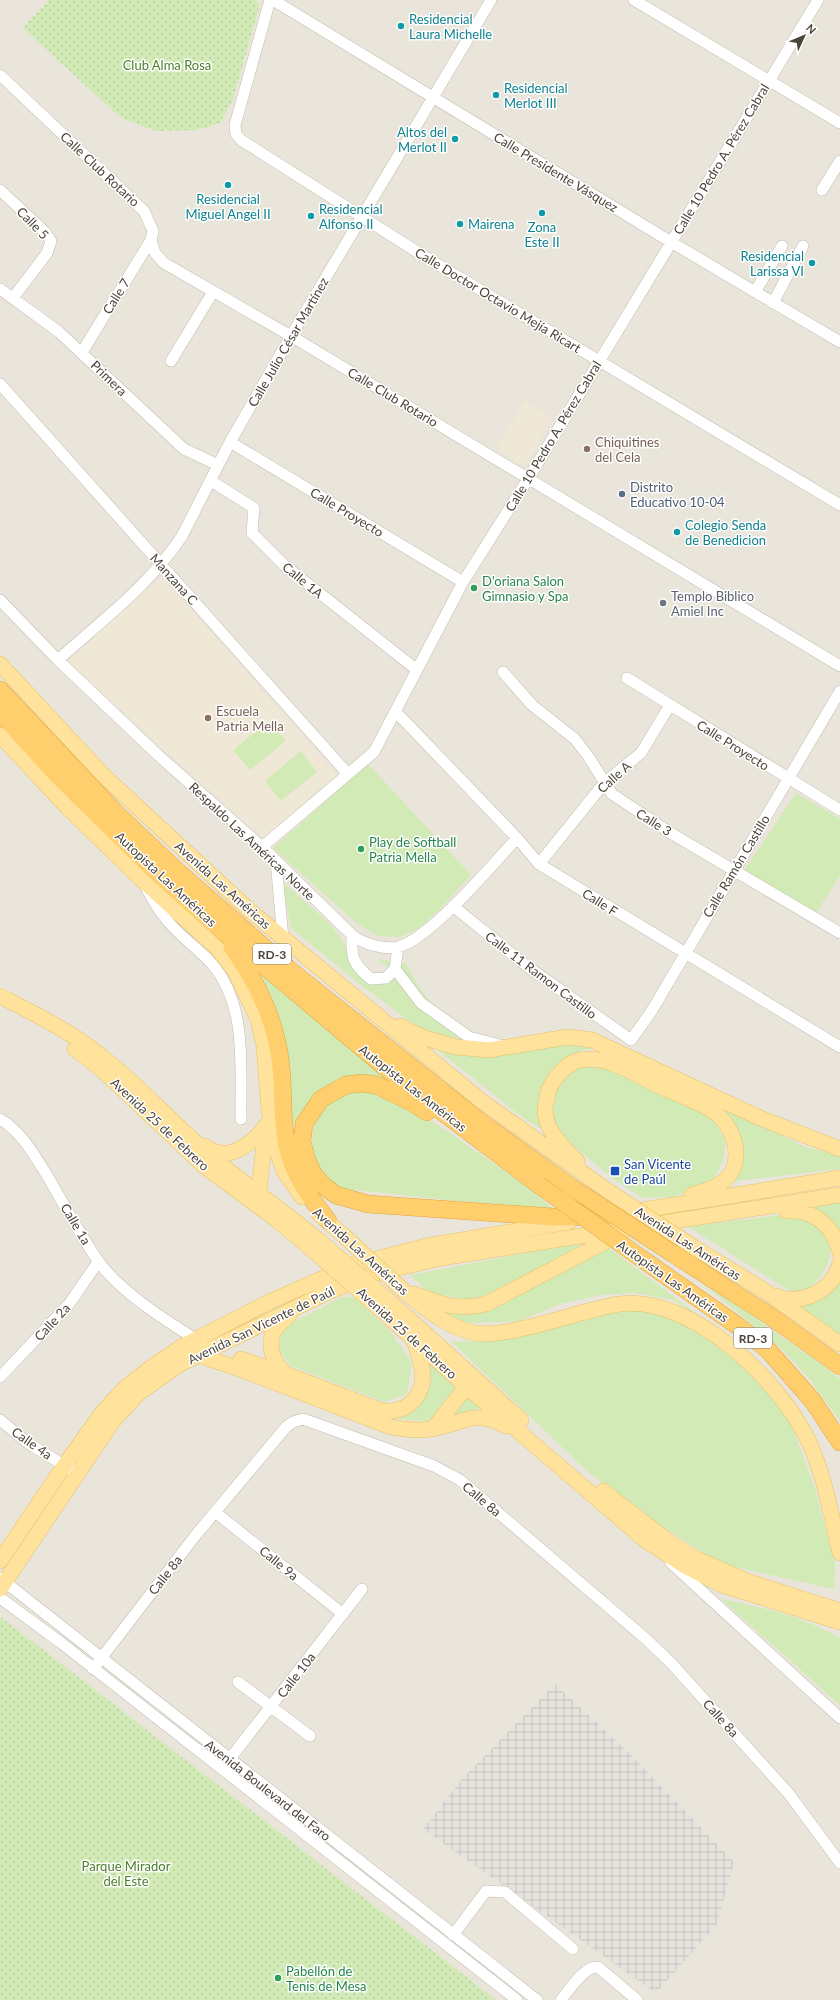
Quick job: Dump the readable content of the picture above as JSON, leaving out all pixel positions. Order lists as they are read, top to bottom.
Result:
{
  "streets": {
    "highway": ["Autopista Las Américas", "RD-3"],
    "main road": ["Avenida Las Américas", "Avenida 25 de Febrero", "Avenida San Vicente de Paúl"],
    "street": [
      "Calle 10 Pedro A. Pérez Cabral",
      "Calle Club Rotario",
      "Calle Presidente Vásquez",
      "Calle 5",
      "Calle 7",
      "Calle Doctor Octavio Mejía Ricart",
      "Calle Julio César Martínez",
      "Primera",
      "Calle Proyecto",
      "Manzana C",
      "Calle 1A",
      "Calle A",
      "Calle 3",
      "Respaldo Las Américas Norte",
      "Calle Ramón Castillo",
      "Calle F",
      "Calle 11 Ramon Castillo",
      "Calle 1a",
      "Calle 2a",
      "Calle 4a",
      "Calle 8a",
      "Calle 9a",
      "Calle 10a",
      "Avenida Boulevard del Faro"
    ]
  },
  "crossings": [
    ["Calle 10 Pedro A. Pérez Cabral", "Calle Club Rotario"],
    ["Calle 10 Pedro A. Pérez Cabral", "Calle Presidente Vásquez"],
    ["Calle 10 Pedro A. Pérez Cabral", "Calle Doctor Octavio Mejía Ricart"],
    ["Calle 10 Pedro A. Pérez Cabral", "Calle Proyecto"],
    ["Calle 10 Pedro A. Pérez Cabral", "Manzana C"],
    ["Calle 10 Pedro A. Pérez Cabral", "Calle 1A"],
    ["Calle 10 Pedro A. Pérez Cabral", "Respaldo Las Américas Norte"],
    ["Calle 10 Pedro A. Pérez Cabral", "Calle F"],
    ["Calle Club Rotario", "Calle 7"],
    ["Calle Club Rotario", "Calle Julio César Martínez"],
    ["Calle Presidente Vásquez", "Calle Julio César Martínez"],
    ["Calle 5", "Primera"],
    ["Calle 7", "Primera"],
    ["Calle Doctor Octavio Mejía Ricart", "Calle Julio César Martínez"],
    ["Calle Julio César Martínez", "Primera"],
    ["Calle Julio César Martínez", "Calle Proyecto"],
    ["Calle Julio César Martínez", "Manzana C"],
    ["Calle Julio César Martínez", "Calle 1A"],
    ["Calle Julio César Martínez", "Respaldo Las Américas Norte"],
    ["Calle Proyecto", "Calle A"],
    ["Calle Proyecto", "Calle Ramón Castillo"],
    ["Calle A", "Calle 3"],
    ["Calle A", "Calle F"],
    ["Calle 3", "Calle Ramón Castillo"],
    ["Respaldo Las Américas Norte", "Calle F"],
    ["Respaldo Las Américas Norte", "Calle 11 Ramon Castillo"],
    ["Calle Ramón Castillo", "Calle F"],
    ["Calle Ramón Castillo", "Calle 11 Ramon Castillo"],
    ["Calle 1a", "Calle 2a"],
    ["Calle 1a", "Avenida San Vicente de Paúl"],
    ["Avenida San Vicente de Paúl", "Calle 4a"],
    ["Avenida San Vicente de Paúl", "Avenida Boulevard del Faro"],
    ["Calle 8a", "Calle 9a"],
    ["Calle 8a", "Avenida Boulevard del Faro"],
    ["Calle 9a", "Calle 10a"],
    ["Calle 10a", "Avenida Boulevard del Faro"]
  ],
  "parks": ["Club Alma Rosa", "Parque Mirador del Este"],
  "places": {
    "other": [
      "Residencial Laura Michelle",
      "Residencial Merlot III",
      "Altos del Merlot II",
      "Residencial Miguel Angel II",
      "Zona Este II",
      "Residencial Alfonso II",
      "Mairena",
      "Residencial Larissa VI",
      "Chiquitines del Cela",
      "Distrito Educativo 10-04",
      "Colegio Senda de Benedicion",
      "D'oriana Salon Gimnasio y Spa",
      "Templo Biblico Amiel Inc",
      "Escuela Patria Mella",
      "Play de Softball Patria Mella",
      "Pabellón de Tenis de Mesa"
    ],
    "transit": ["San Vicente de Paúl"]
  },
  "north": "top right"
}
